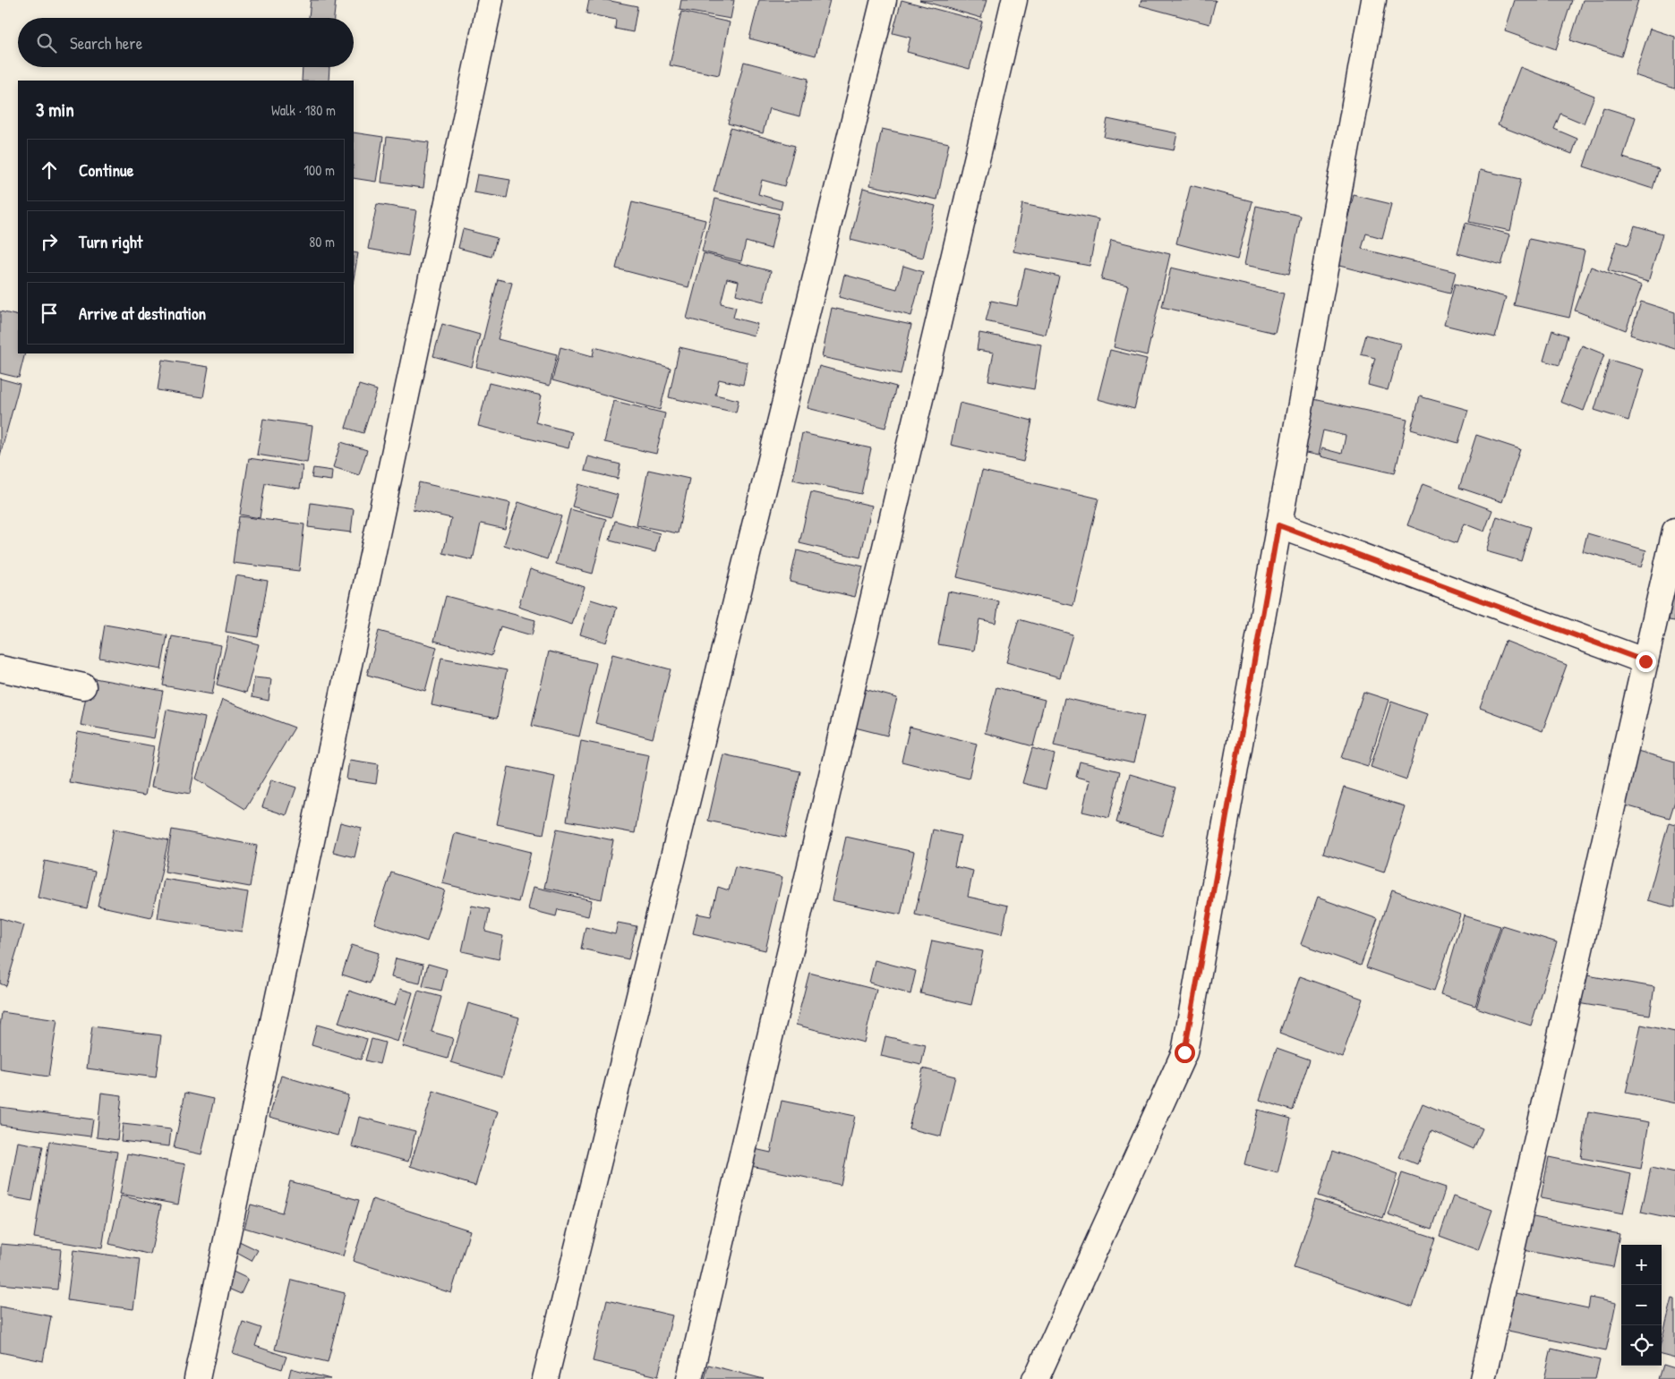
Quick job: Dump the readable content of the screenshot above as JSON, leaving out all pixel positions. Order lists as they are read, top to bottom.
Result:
{
  "page": {
    "search": "Search here",
    "heading": ["3 min", "Walk · 180 m"],
    "list": [
      ["Continue", "100 m"],
      ["Turn right", "80 m"],
      "Arrive at destination"
    ],
    "map_buttons": ["+", "−"]
  }
}
